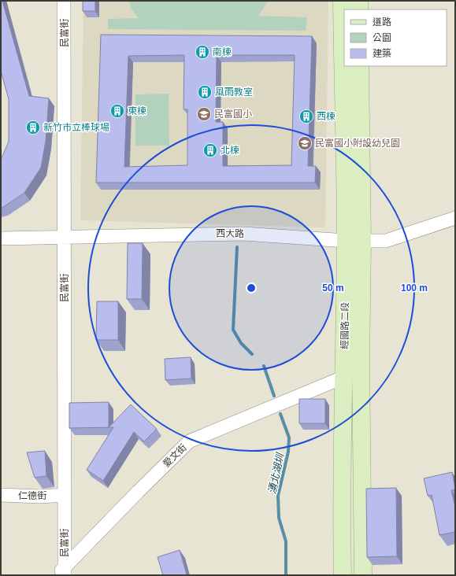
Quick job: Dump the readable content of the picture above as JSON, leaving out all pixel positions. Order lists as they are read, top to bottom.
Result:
{
  "streets": {
    "main road": ["經國路二段"],
    "street": [
      "民富街",
      "西大路",
      "愛文街",
      "仁德街"
    ]
  },
  "crossings": [
    ["民富街", "西大路"],
    ["民富街", "愛文街"],
    ["民富街", "仁德街"],
    ["西大路", "經國路二段"],
    ["經國路二段", "愛文街"]
  ],
  "water": ["湧北湖圳"],
  "places": {
    "building": [
      "南棟",
      "風雨教室",
      "東棟",
      "西棟",
      "新竹市立棒球場",
      "北棟"
    ],
    "school or university": ["民富國小", "民富國小附設幼兒園"]
  },
  "legend": ["道路", "公園", "建築"],
  "rings": ["50 m", "100 m"]
}
